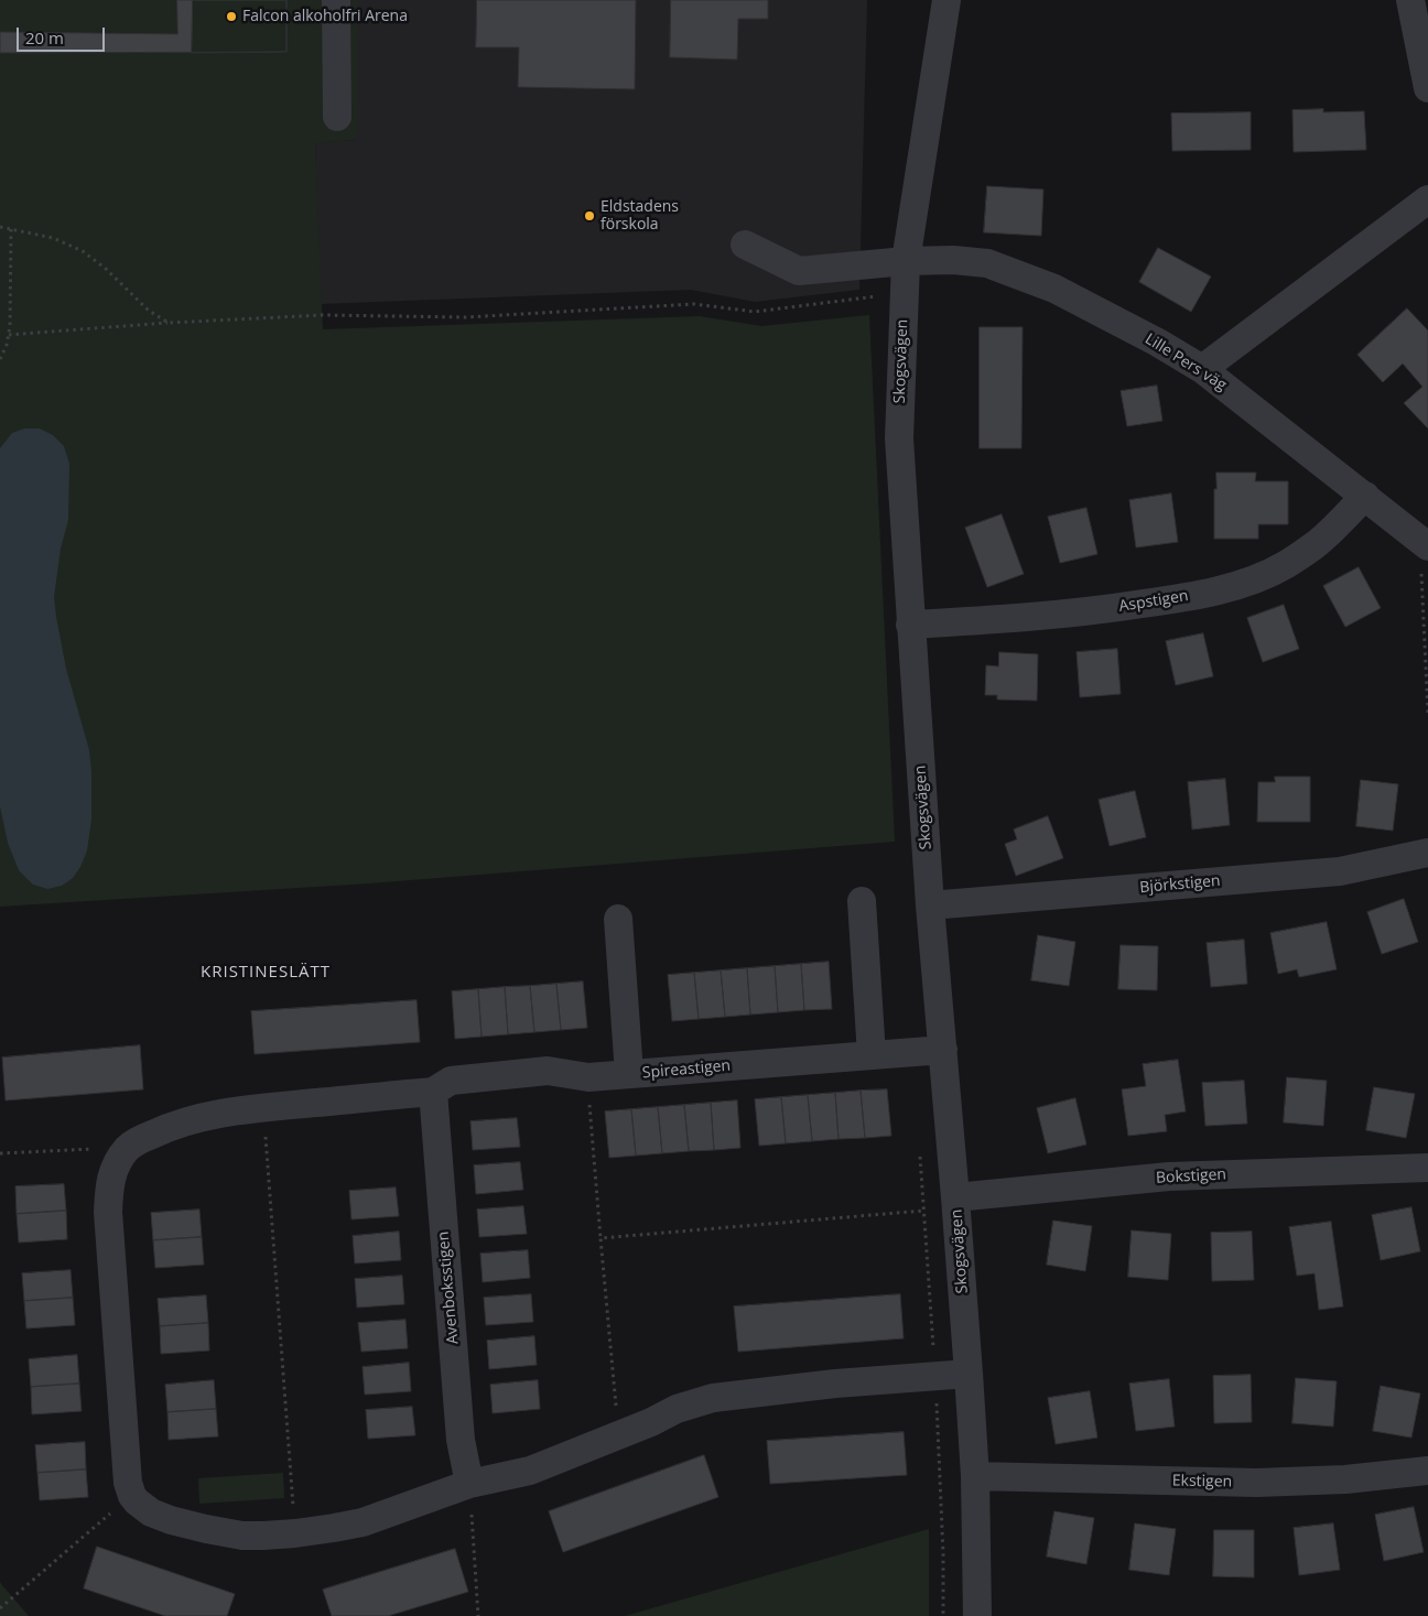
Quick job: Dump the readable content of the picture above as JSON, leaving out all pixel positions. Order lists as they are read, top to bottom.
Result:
{
  "streets": {
    "street": [
      "Skogsvägen",
      "Lille Pers väg",
      "Aspstigen",
      "Björkstigen",
      "Spireastigen",
      "Bokstigen",
      "Avenboksstigen",
      "Ekstigen"
    ]
  },
  "crossings": [
    ["Skogsvägen", "Lille Pers väg"],
    ["Skogsvägen", "Aspstigen"],
    ["Skogsvägen", "Björkstigen"],
    ["Skogsvägen", "Spireastigen"],
    ["Skogsvägen", "Bokstigen"],
    ["Skogsvägen", "Ekstigen"],
    ["Lille Pers väg", "Aspstigen"],
    ["Spireastigen", "Avenboksstigen"]
  ],
  "districts": ["KRISTINESLÄTT"],
  "places": ["Falcon alkoholfri Arena", "Eldstadens förskola"],
  "scale_bar": "20 m"
}
